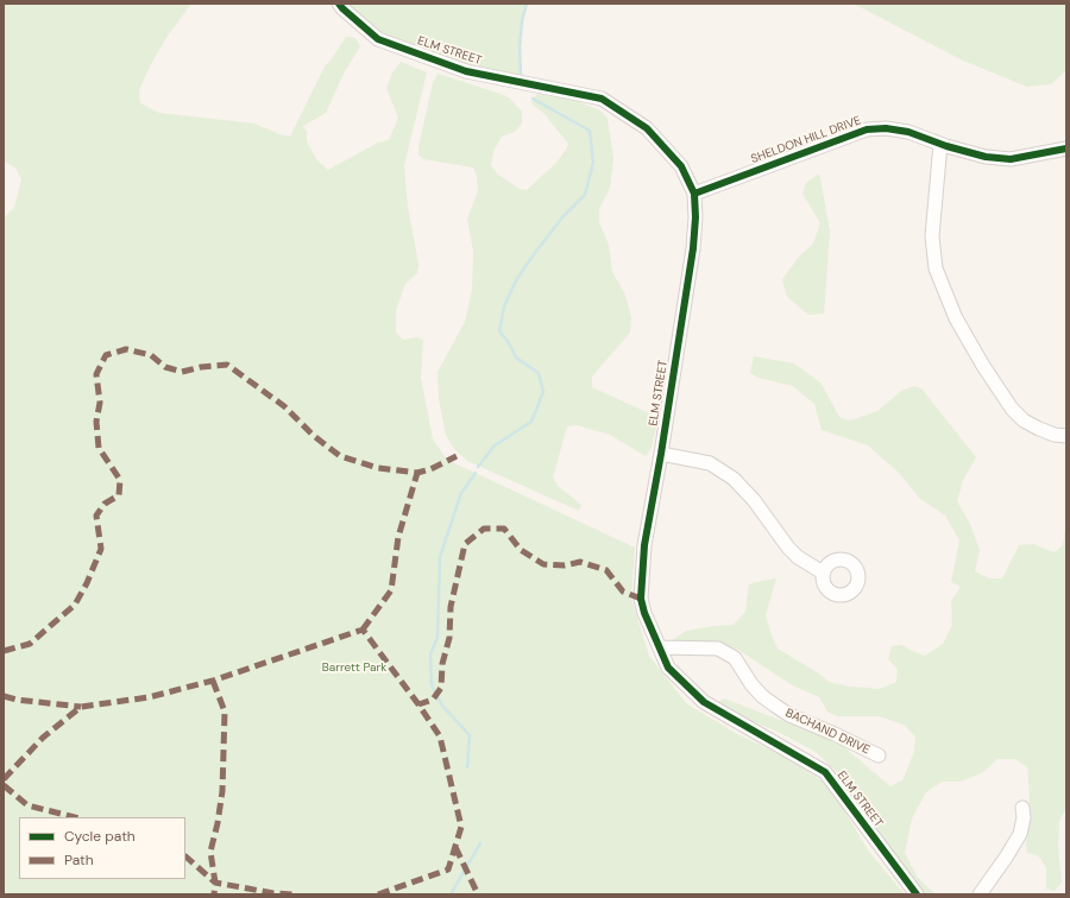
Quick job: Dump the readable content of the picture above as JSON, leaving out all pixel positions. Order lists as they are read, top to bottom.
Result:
{
  "streets": {
    "street": ["ELM STREET", "SHELDON HILL DRIVE", "BACHAND DRIVE"]
  },
  "crossings": [
    ["ELM STREET", "SHELDON HILL DRIVE"],
    ["ELM STREET", "BACHAND DRIVE"]
  ],
  "parks": ["Barrett Park"],
  "legend": ["Cycle path", "Path"]
}
